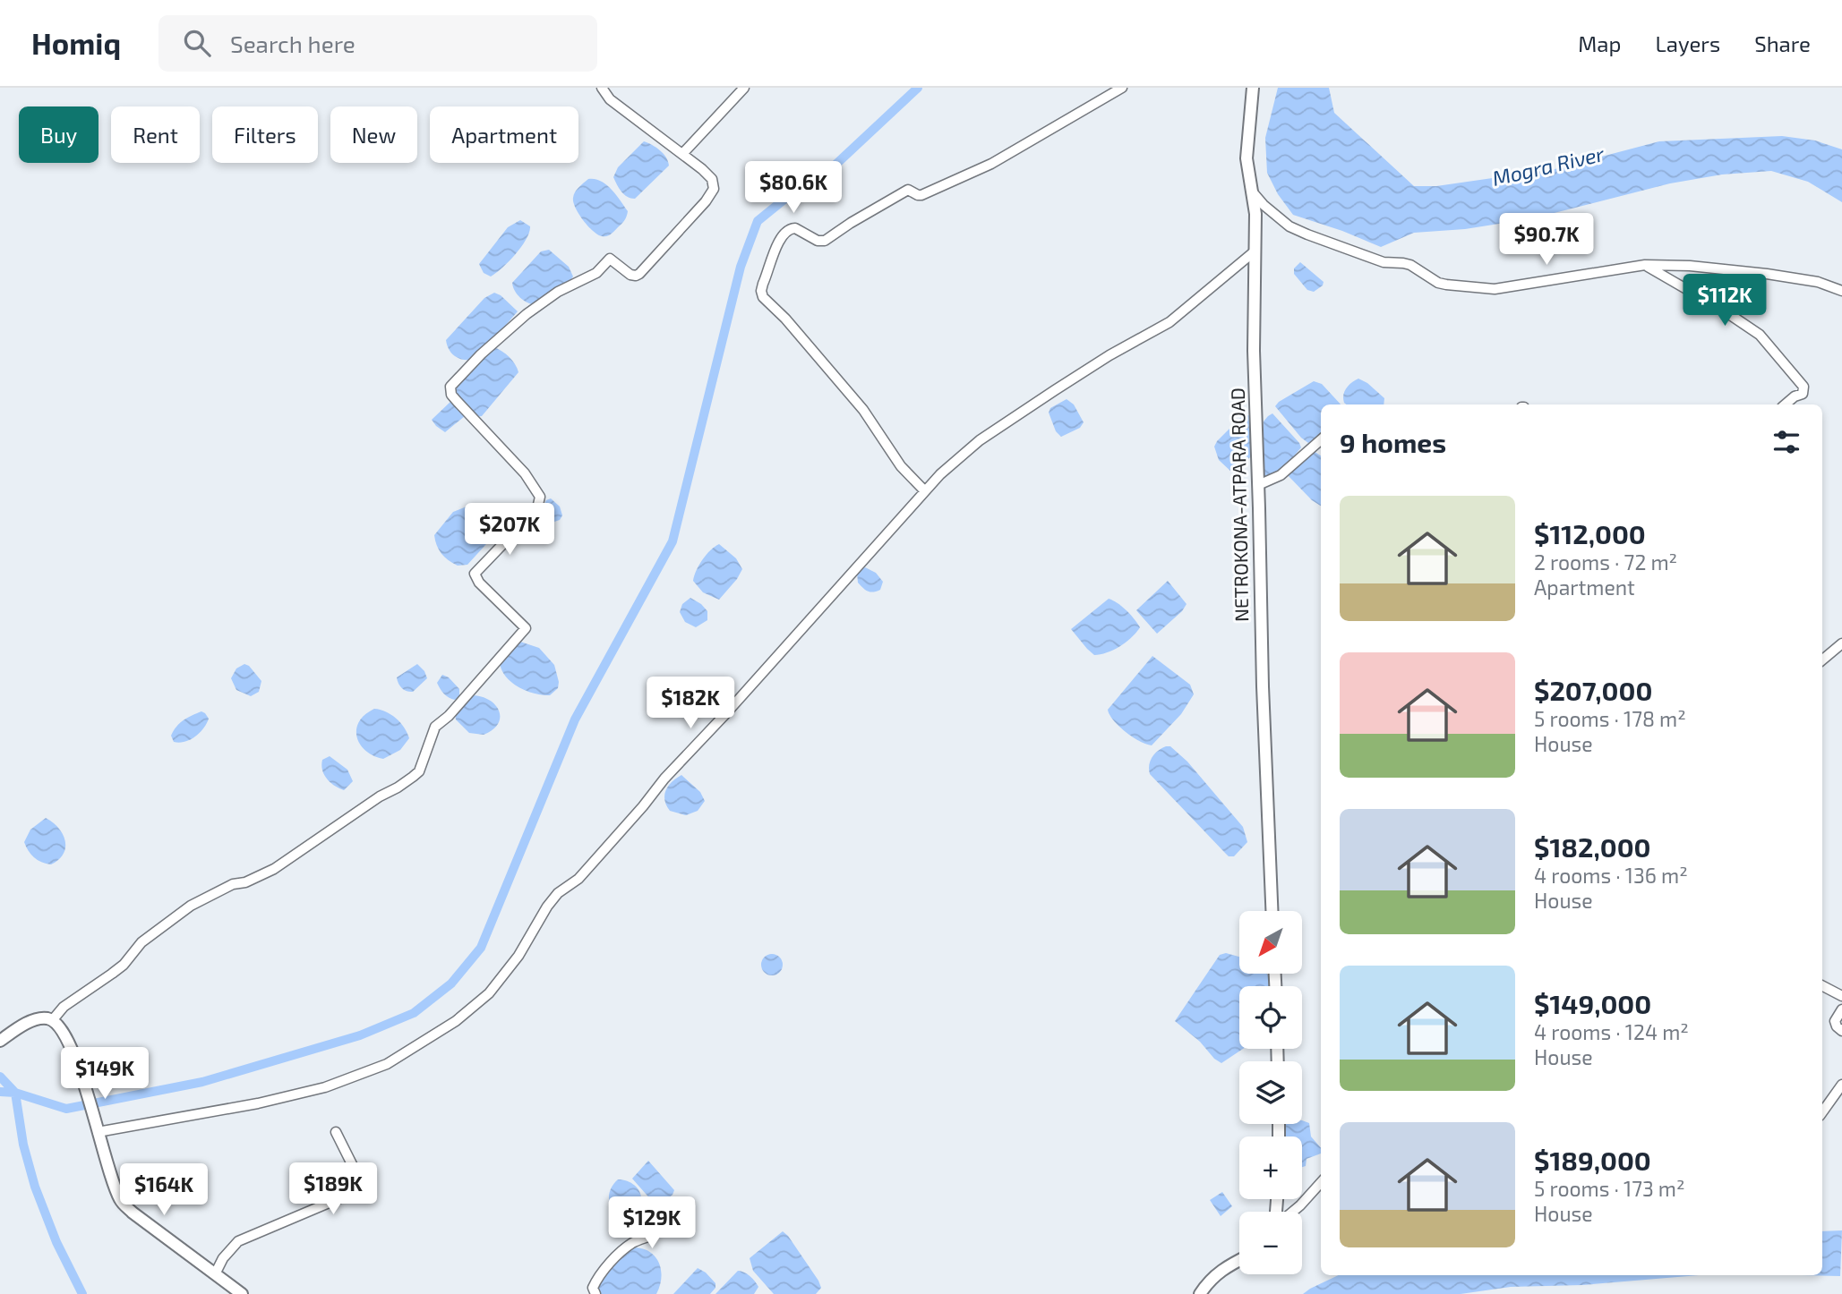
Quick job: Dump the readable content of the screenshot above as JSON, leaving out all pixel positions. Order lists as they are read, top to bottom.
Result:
{
  "streets": {
    "street": ["NETROKONA-ATPARA ROAD"]
  },
  "water": ["Mogra River"],
  "north": "bottom left",
  "page": {
    "header": "Homiq",
    "search": "Search here",
    "nav": ["Map", "Layers", "Share"],
    "chip": [
      "Buy",
      "Rent",
      "Filters",
      "New",
      "Apartment"
    ],
    "price": [
      "$80.6K",
      "$90.7K",
      "$112K",
      "$207K",
      "$182K",
      "$149K",
      "$189K",
      "$164K",
      "$129K"
    ],
    "heading": "9 homes",
    "list": [
      {
        "name": "$112,000",
        "note": "2 rooms · 72 m² · Apartment"
      },
      {
        "name": "$207,000",
        "note": "5 rooms · 178 m² · House"
      },
      {
        "name": "$182,000",
        "note": "4 rooms · 136 m² · House"
      },
      {
        "name": "$149,000",
        "note": "4 rooms · 124 m² · House"
      },
      {
        "name": "$189,000",
        "note": "5 rooms · 173 m² · House"
      }
    ],
    "map_buttons": ["+", "−"]
  }
}
